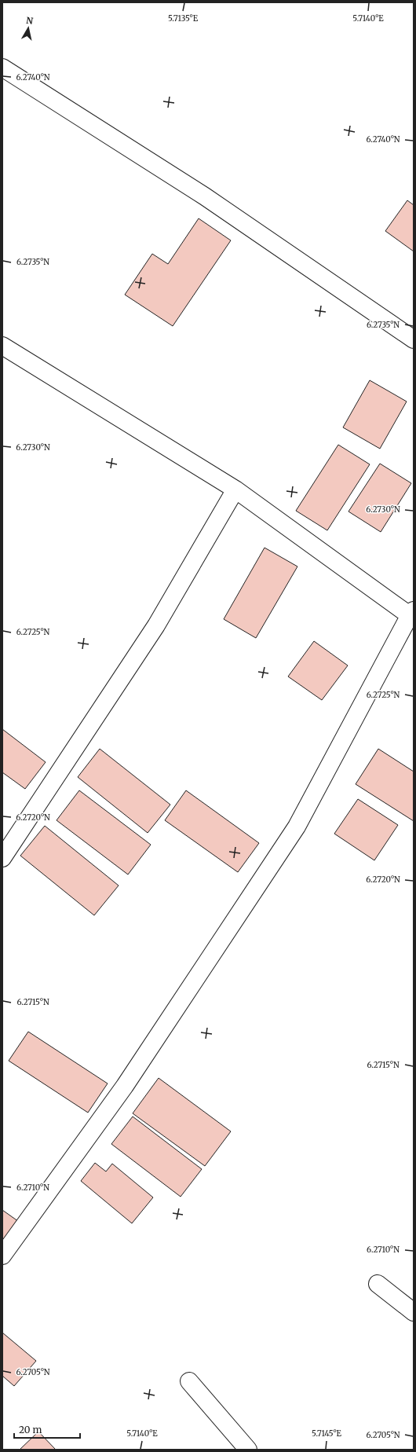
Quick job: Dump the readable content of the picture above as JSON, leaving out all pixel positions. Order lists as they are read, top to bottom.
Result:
{
  "scale_bar": "20 m",
  "north": "top",
  "coordinates": [
    "5.7135°E",
    "5.7140°E",
    "6.2740°N",
    "6.2735°N",
    "6.2730°N",
    "6.2725°N",
    "6.2720°N",
    "6.2715°N",
    "6.2710°N",
    "6.2705°N",
    "5.7145°E"
  ]
}
